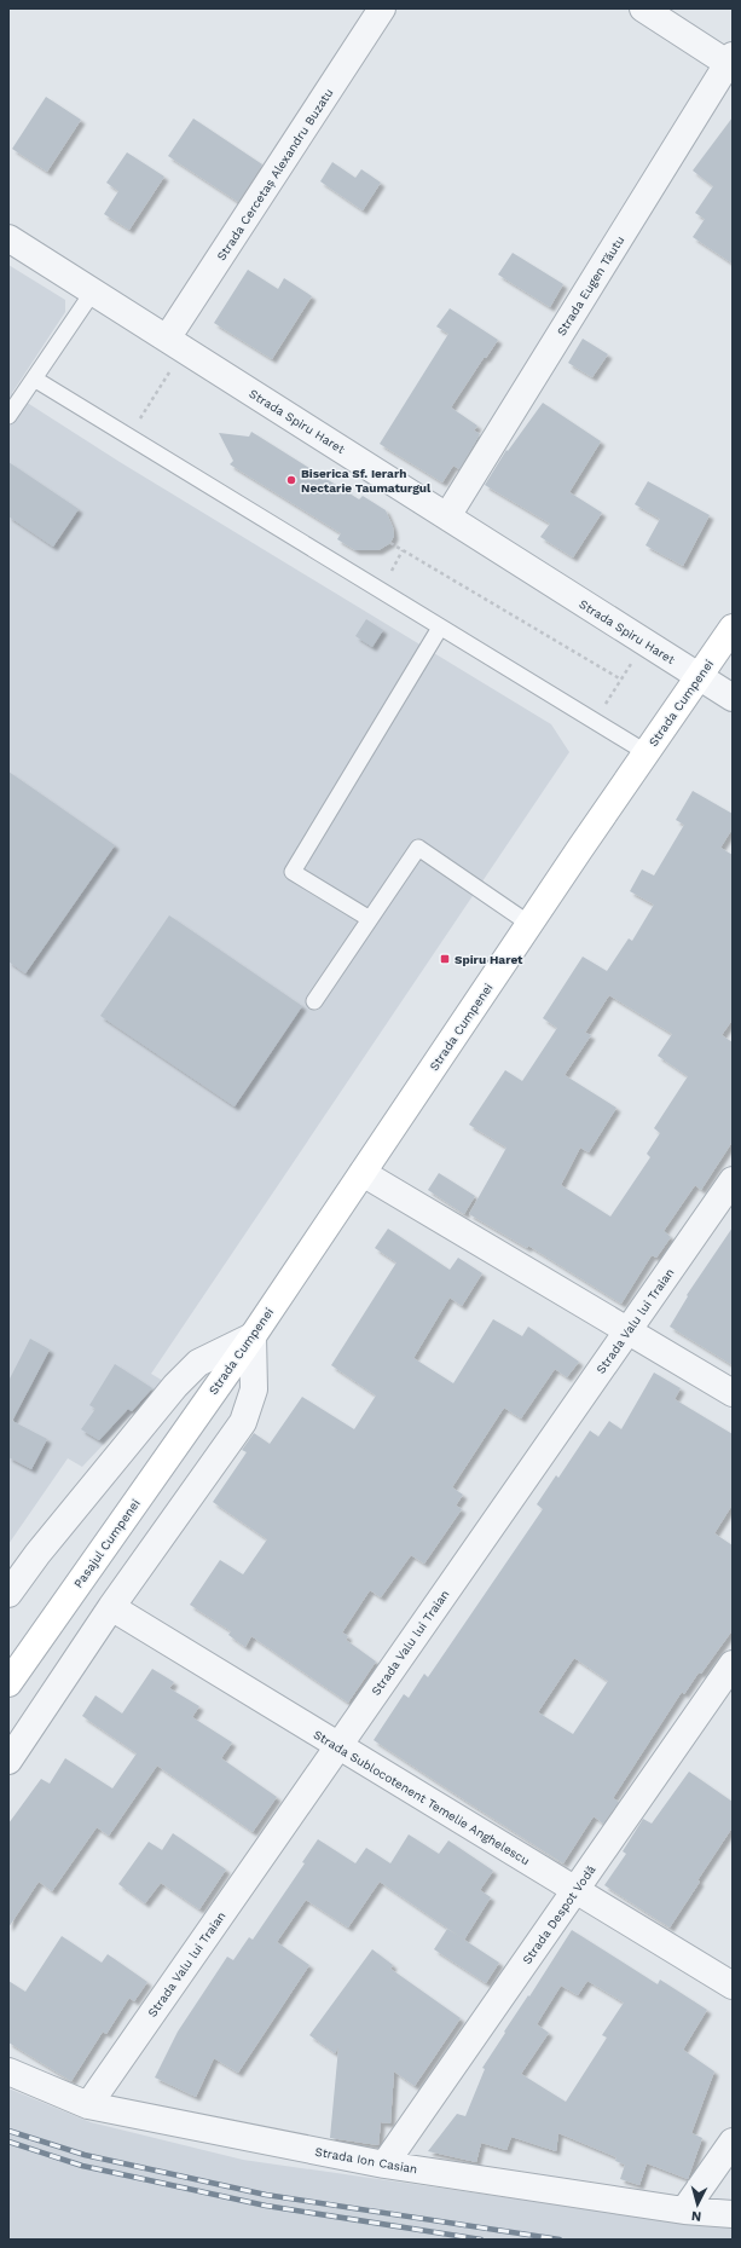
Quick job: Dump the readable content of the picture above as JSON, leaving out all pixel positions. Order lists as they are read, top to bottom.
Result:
{
  "streets": {
    "main road": ["Strada Cumpenei", "Pasajul Cumpenei"],
    "street": [
      "Strada Cercetaș Alexandru Buzatu",
      "Strada Eugen Tăutu",
      "Strada Spiru Haret",
      "Strada Valu lui Traian",
      "Strada Sublocotenent Temelie Anghelescu",
      "Strada Despot Vodă",
      "Strada Ion Casian"
    ]
  },
  "crossings": [
    ["Strada Cercetaș Alexandru Buzatu", "Strada Spiru Haret"],
    ["Strada Eugen Tăutu", "Strada Spiru Haret"],
    ["Strada Spiru Haret", "Strada Cumpenei"],
    ["Strada Cumpenei", "Pasajul Cumpenei"],
    ["Strada Valu lui Traian", "Strada Sublocotenent Temelie Anghelescu"],
    ["Strada Valu lui Traian", "Strada Ion Casian"],
    ["Strada Sublocotenent Temelie Anghelescu", "Strada Despot Vodă"],
    ["Strada Despot Vodă", "Strada Ion Casian"]
  ],
  "places": {
    "other": ["Biserica Sf. Ierarh Nectarie Taumaturgul"],
    "transit": ["Spiru Haret"]
  },
  "north": "bottom"
}
